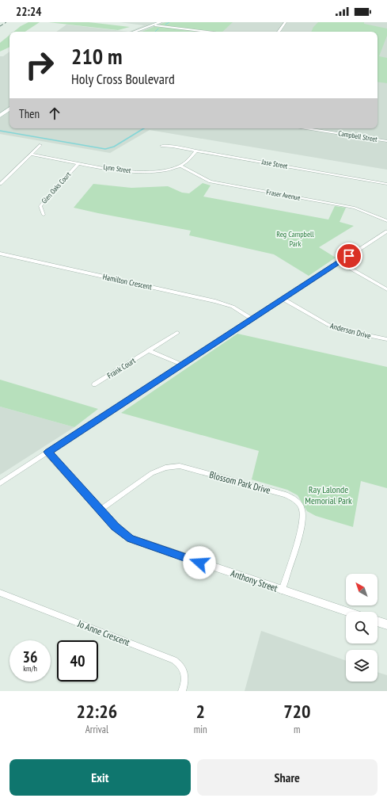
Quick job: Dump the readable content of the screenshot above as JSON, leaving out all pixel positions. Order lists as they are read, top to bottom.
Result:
{
  "streets": {
    "street": [
      "Campbell Street",
      "Jase Street",
      "Lynn Street",
      "Glen Oaks Court",
      "Fraser Avenue",
      "Hamilton Crescent",
      "Anderson Drive",
      "Frank Court",
      "Blossom Park Drive",
      "Anthony Street",
      "Jo Anne Crescent"
    ]
  },
  "crossings": [
    ["Jase Street", "Lynn Street"],
    ["Lynn Street", "Glen Oaks Court"],
    ["Lynn Street", "Fraser Avenue"],
    ["Blossom Park Drive", "Anthony Street"]
  ],
  "parks": ["Reg Campbell Park", "Ray Lalonde Memorial Park"],
  "north": "top left",
  "page": {
    "status": "22:24",
    "turn": ["210 m", "Holy Cross Boulevard"],
    "then": "Then",
    "speed": "36 km/h",
    "limit": "40",
    "eta": [
      "22:26",
      "Arrival",
      "2",
      "min",
      "720",
      "m"
    ],
    "buttons": ["Exit", "Share"]
  }
}
